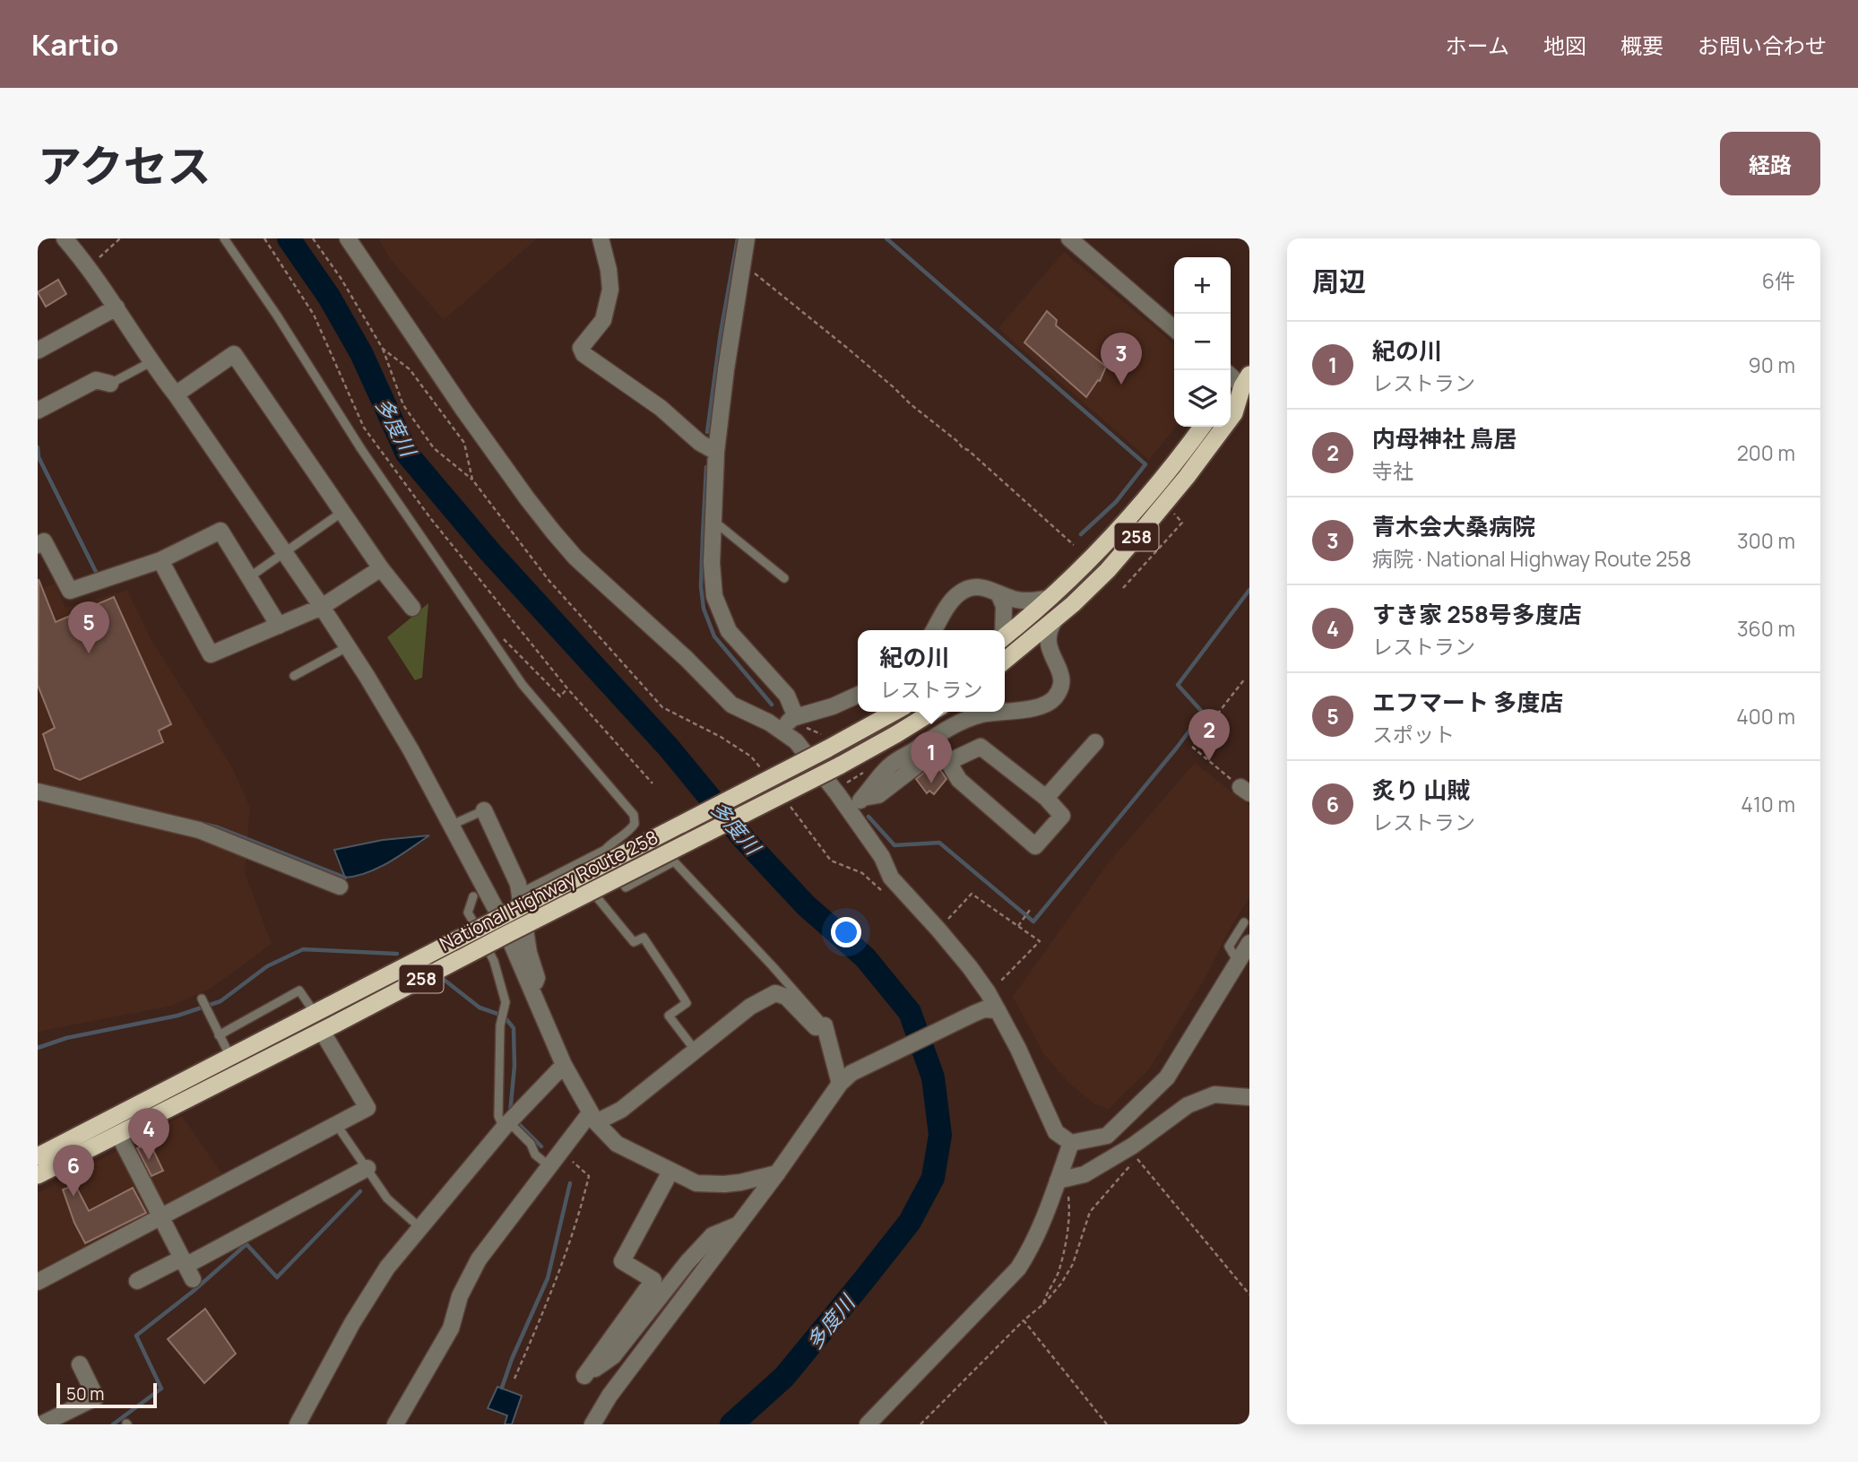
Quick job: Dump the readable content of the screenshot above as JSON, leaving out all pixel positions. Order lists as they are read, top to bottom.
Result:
{
  "streets": {
    "highway": ["258", "National Highway Route 258"]
  },
  "water": ["多度川"],
  "scale_bar": "50 m",
  "page": {
    "header": "Kartio",
    "nav": [
      "ホーム",
      "地図",
      "概要",
      "お問い合わせ"
    ],
    "title": "アクセス",
    "buttons": "経路",
    "heading": ["周辺", "6件"],
    "map_buttons": ["+", "−"],
    "list": [
      {
        "mark": "1",
        "name": "紀の川",
        "note": "レストラン",
        "value": "90 m"
      },
      {
        "mark": "2",
        "name": "内母神社 鳥居",
        "note": "寺社",
        "value": "200 m"
      },
      {
        "mark": "3",
        "name": "青木会大桑病院",
        "note": "病院 · National Highway Route 258",
        "value": "300 m"
      },
      {
        "mark": "4",
        "name": "すき家 258号多度店",
        "note": "レストラン",
        "value": "360 m"
      },
      {
        "mark": "5",
        "name": "エフマート 多度店",
        "note": "スポット",
        "value": "400 m"
      },
      {
        "mark": "6",
        "name": "炙り 山賊",
        "note": "レストラン",
        "value": "410 m"
      }
    ],
    "pins": [
      "3",
      "5",
      "2",
      "1",
      "4",
      "6"
    ],
    "popup": ["紀の川", "レストラン"],
    "scale": "50 m"
  }
}
